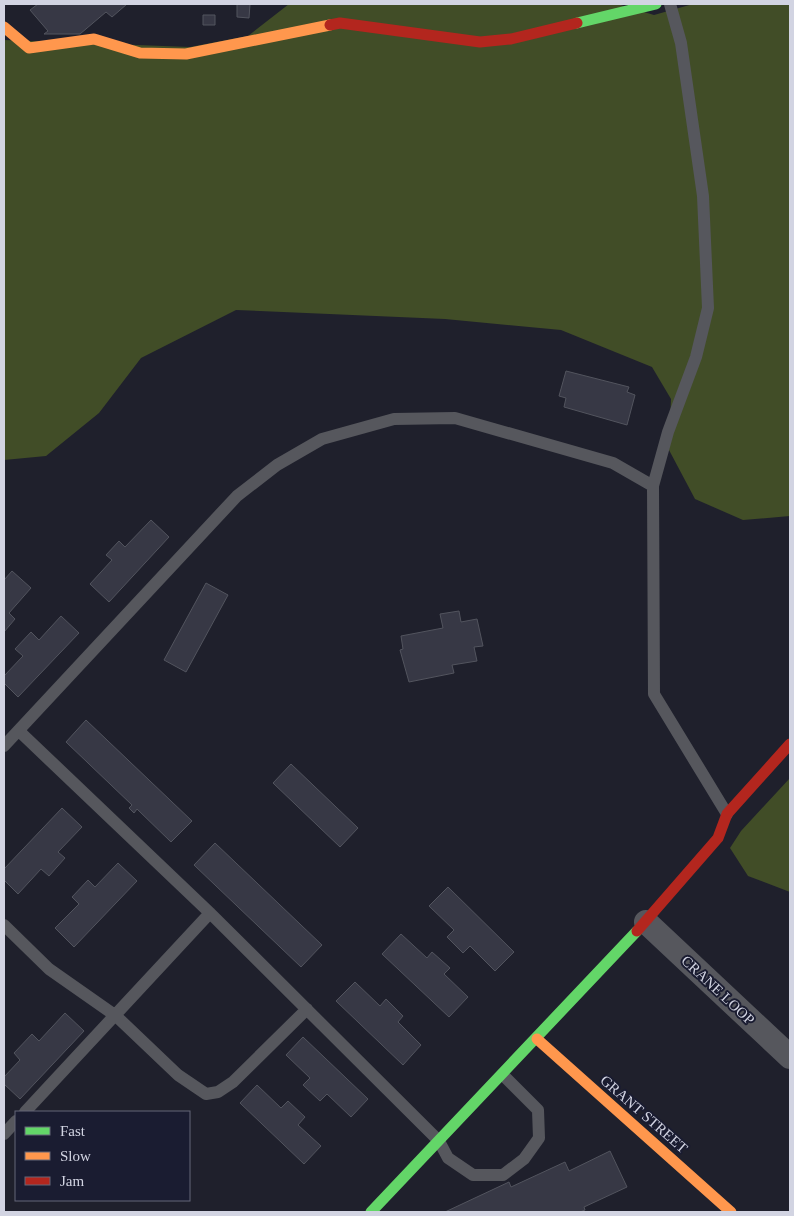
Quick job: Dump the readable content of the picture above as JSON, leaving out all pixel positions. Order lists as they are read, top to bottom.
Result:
{
  "streets": {
    "street": ["CRANE LOOP", "GRANT STREET"]
  },
  "legend": ["Fast", "Slow", "Jam"]
}
